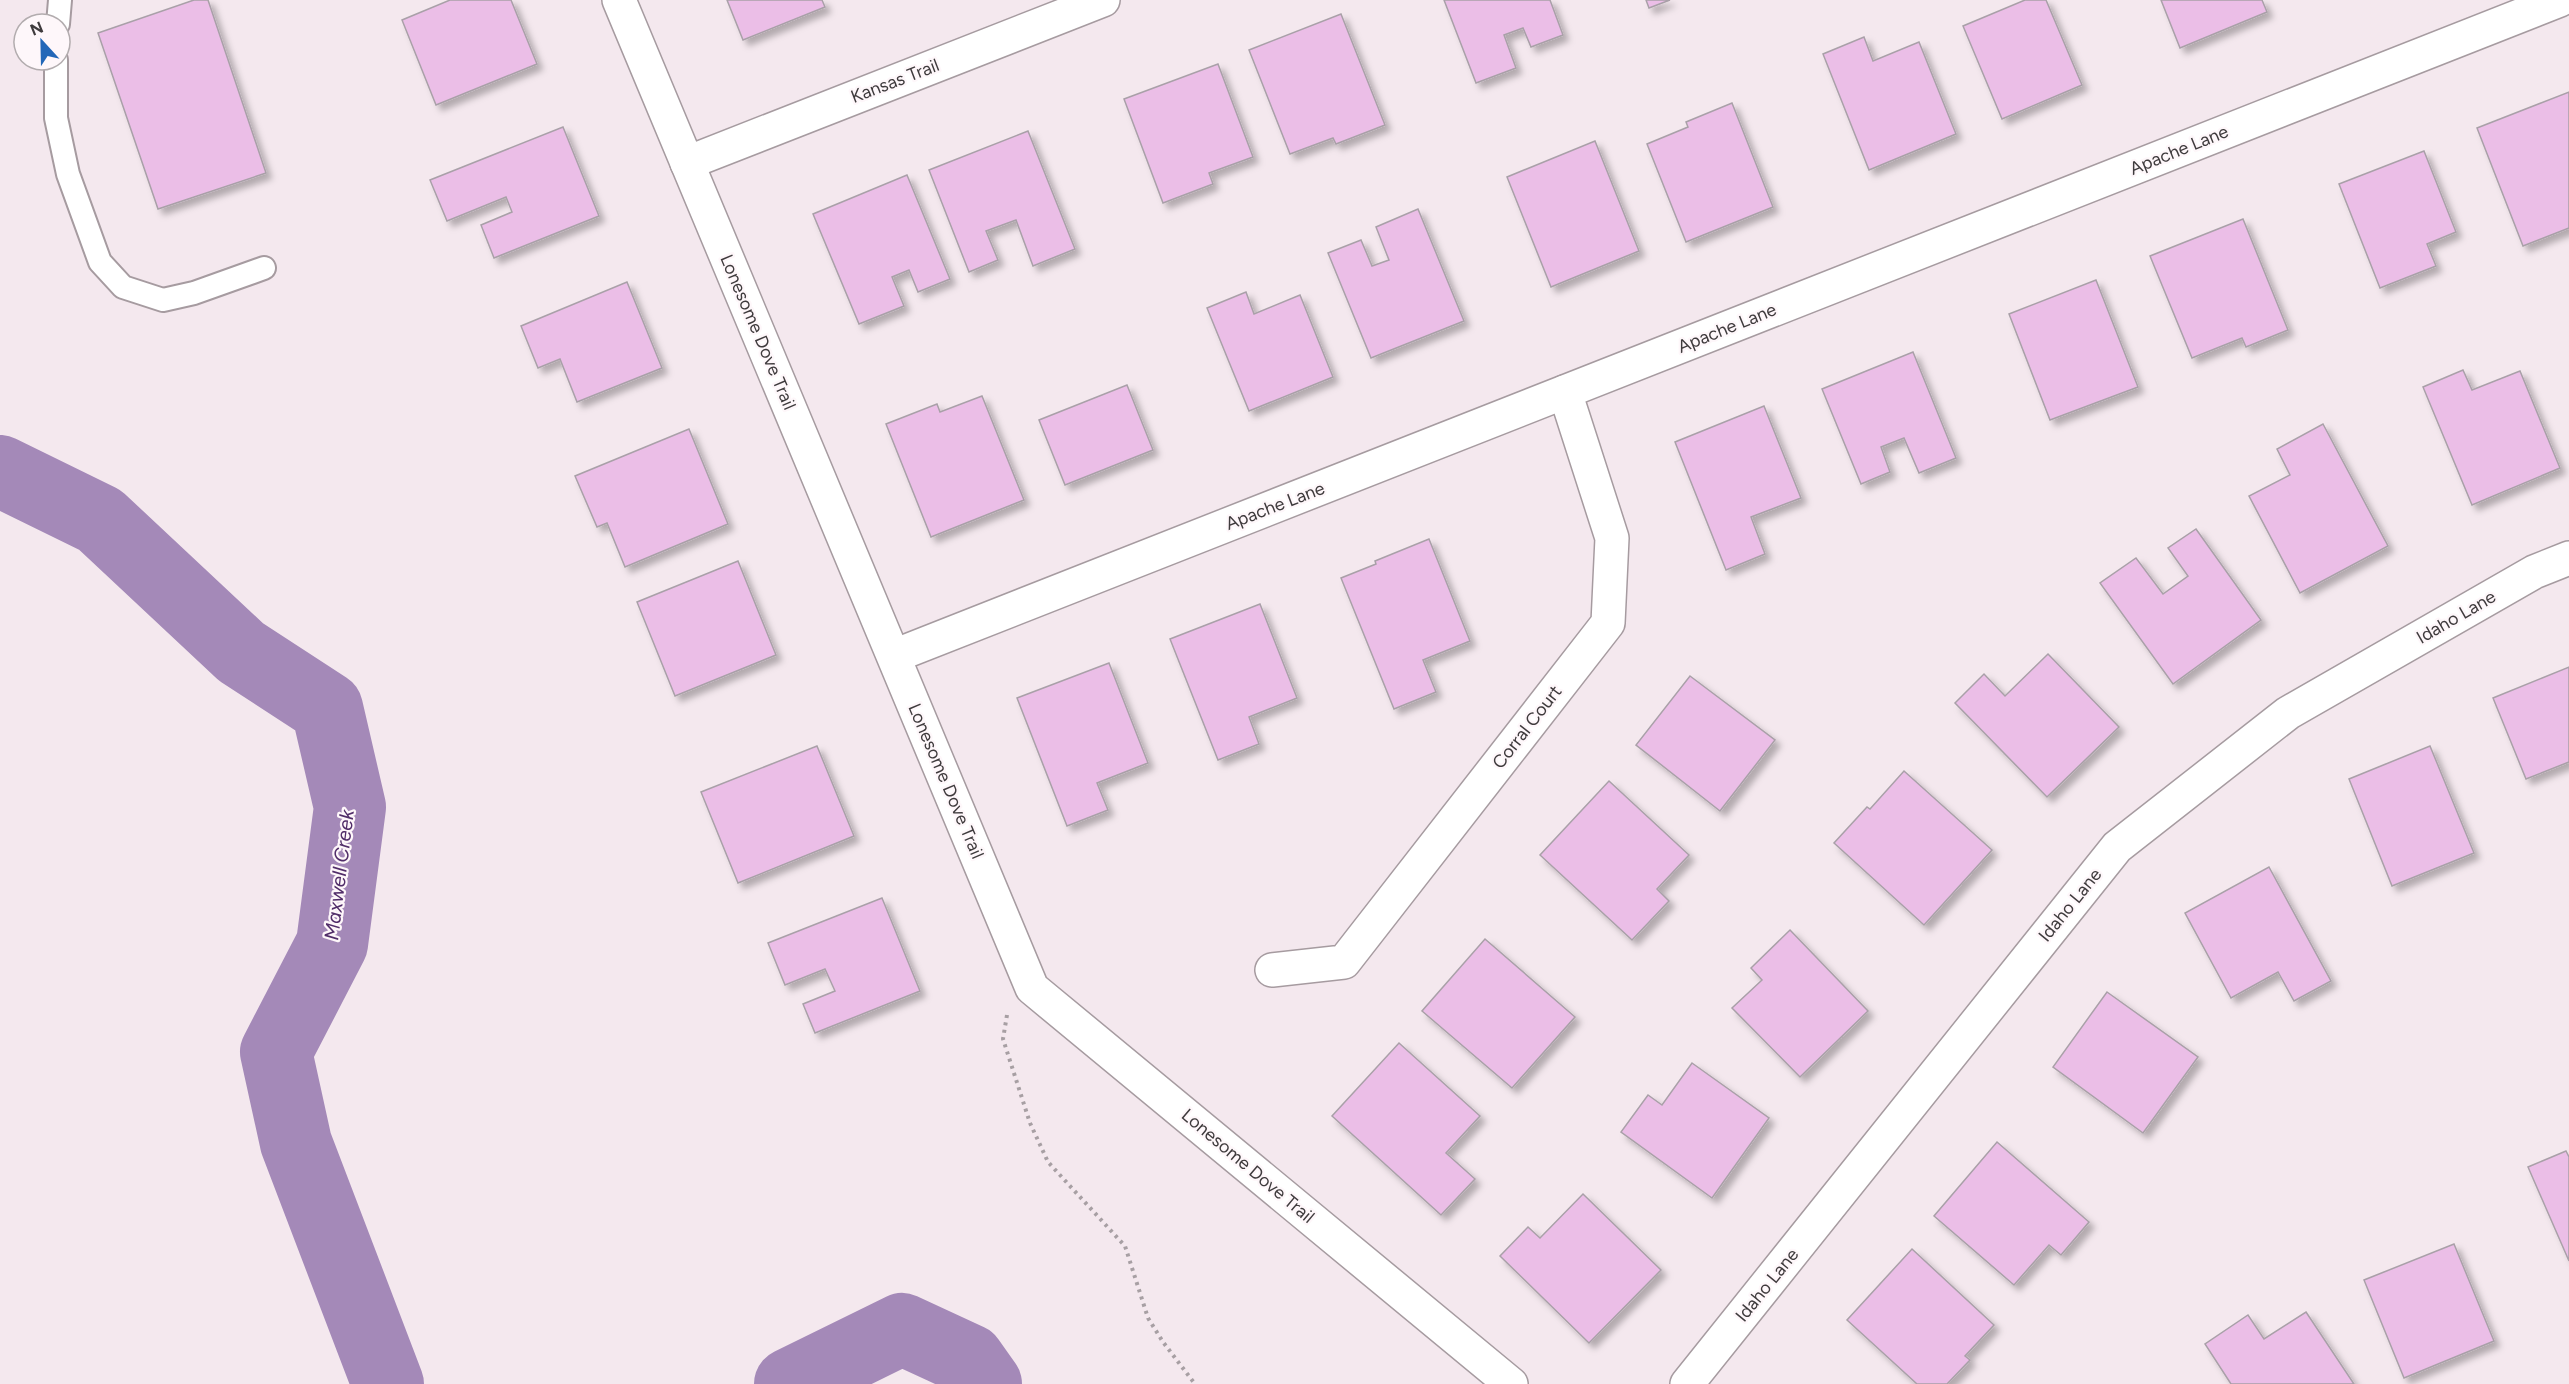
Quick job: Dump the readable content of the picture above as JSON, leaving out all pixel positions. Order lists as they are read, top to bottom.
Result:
{
  "streets": {
    "street": [
      "Kansas Trail",
      "Apache Lane",
      "Lonesome Dove Trail",
      "Idaho Lane",
      "Corral Court"
    ]
  },
  "crossings": [
    ["Kansas Trail", "Lonesome Dove Trail"],
    ["Apache Lane", "Lonesome Dove Trail"],
    ["Apache Lane", "Corral Court"]
  ],
  "water": ["Maxwell Creek"],
  "north": "top"
}
